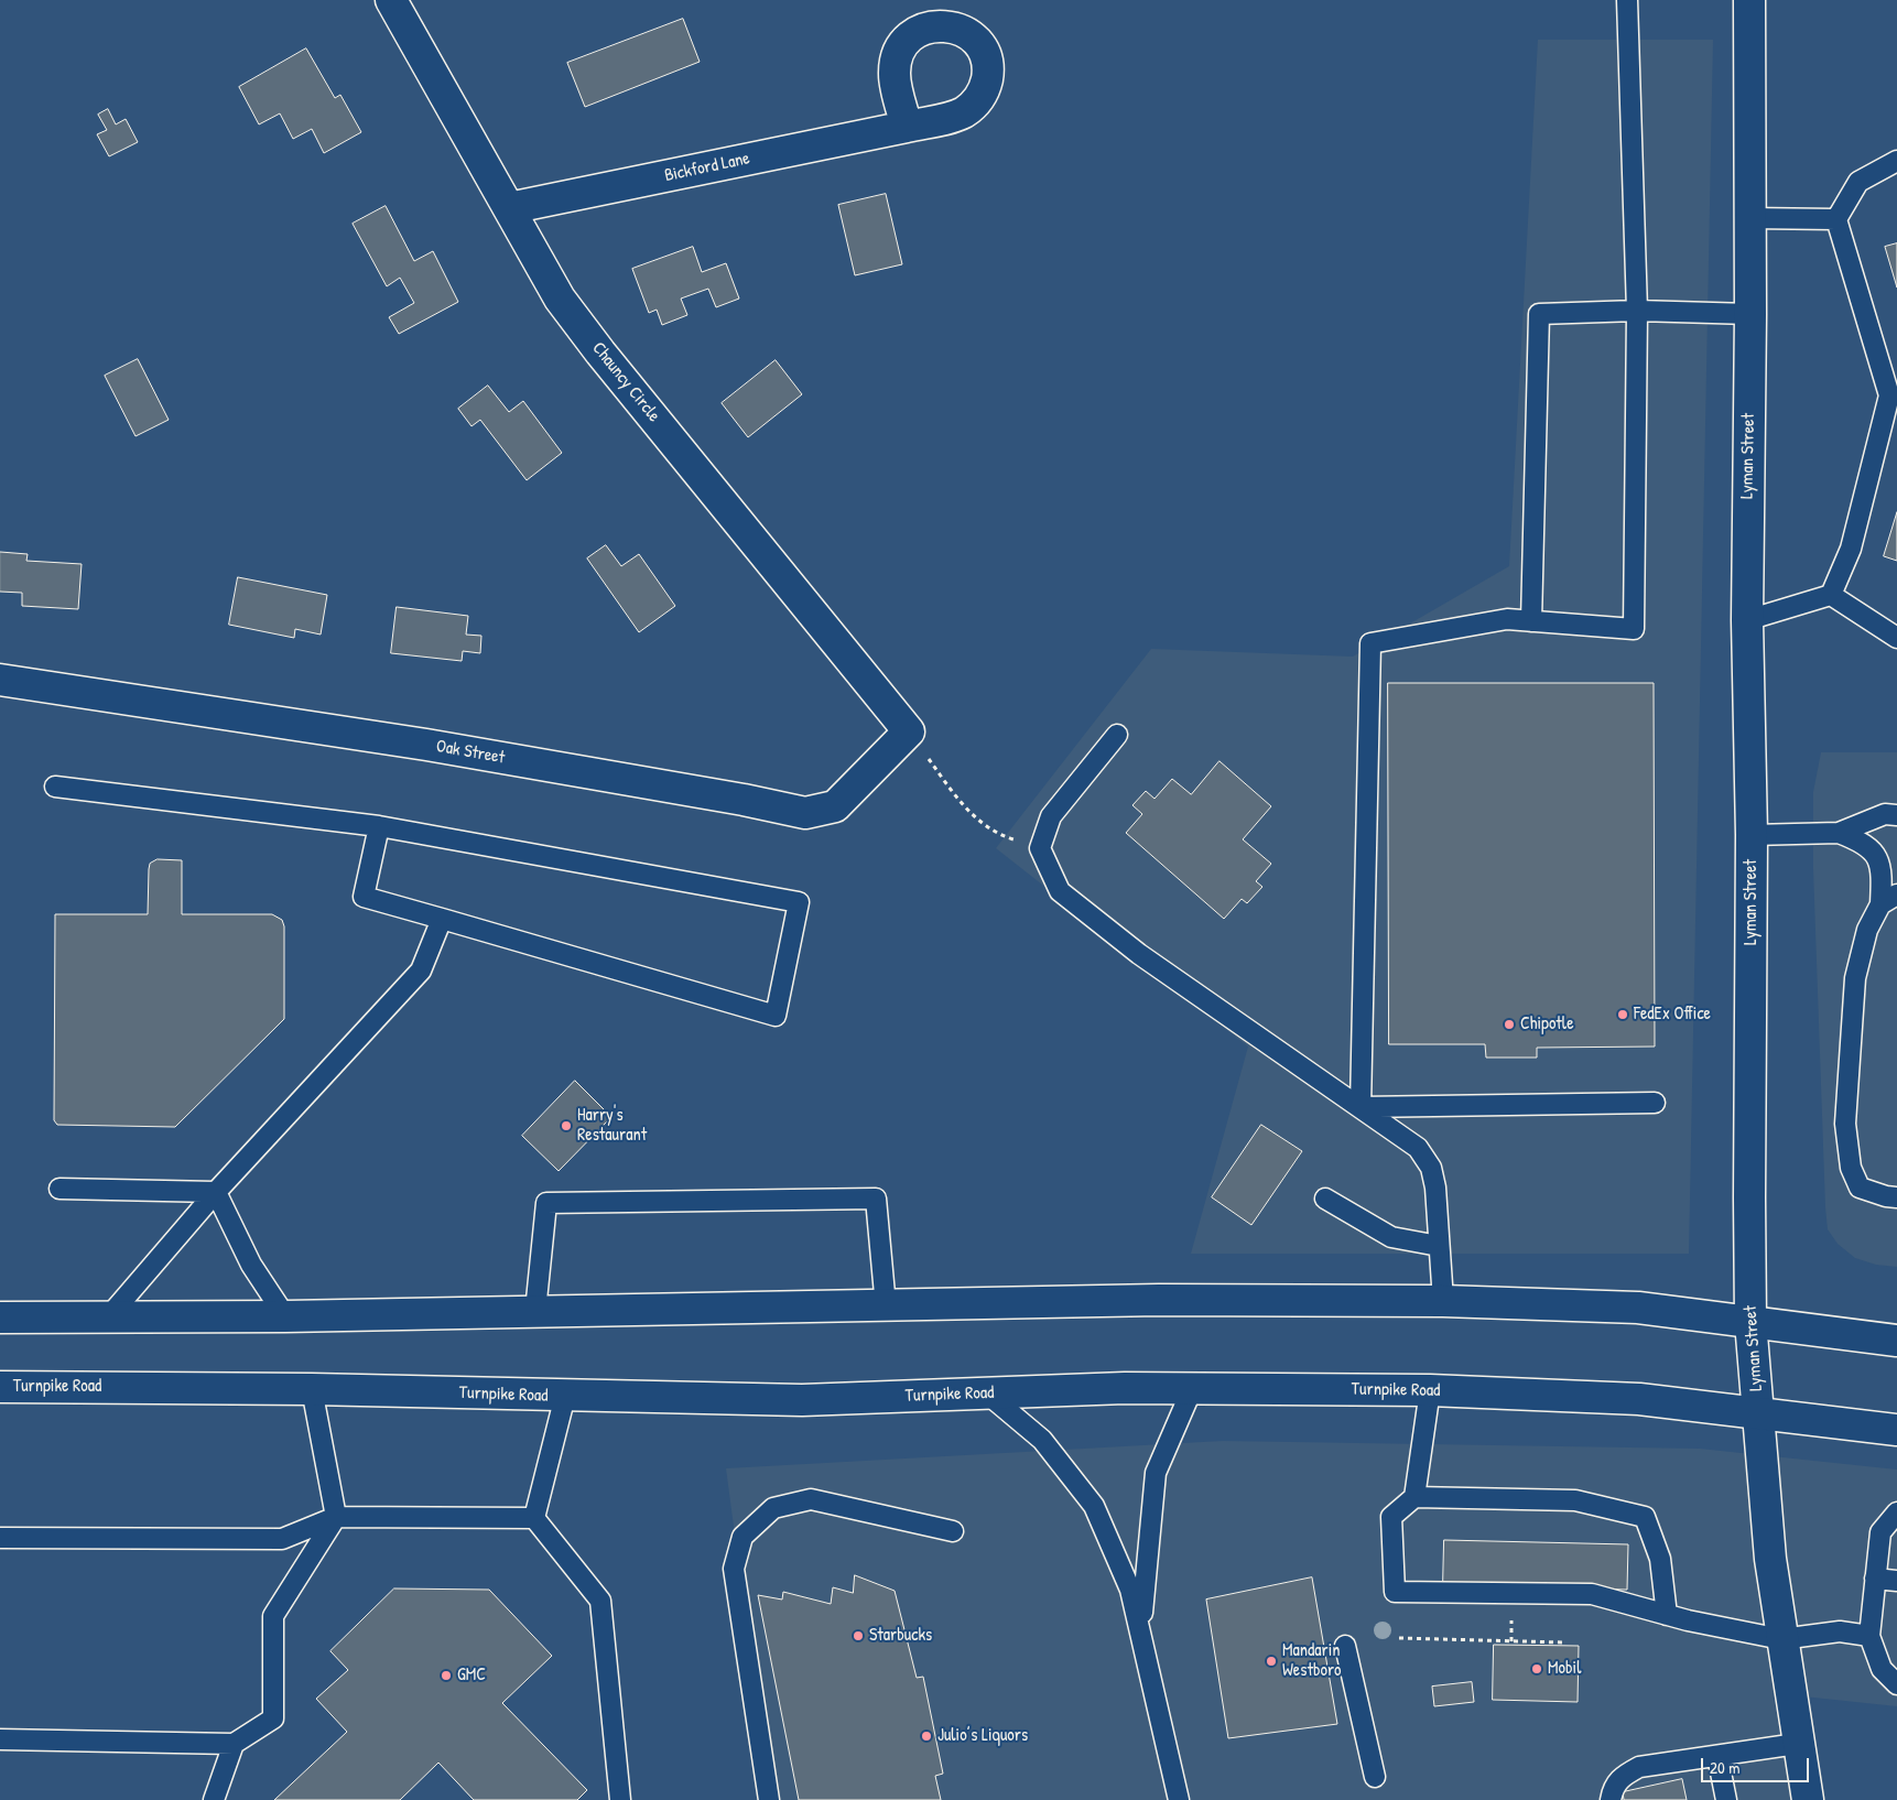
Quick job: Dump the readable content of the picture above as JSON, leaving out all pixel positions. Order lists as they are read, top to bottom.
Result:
{
  "streets": {
    "main road": [
      "Bickford Lane",
      "Chauncy Circle",
      "Lyman Street",
      "Oak Street",
      "Turnpike Road"
    ]
  },
  "crossings": [
    ["Bickford Lane", "Chauncy Circle"],
    ["Chauncy Circle", "Oak Street"],
    ["Lyman Street", "Turnpike Road"]
  ],
  "places": [
    "FedEx Office",
    "Chipotle",
    "Harry's Restaurant",
    "Starbucks",
    "Mandarin Westboro",
    "Mobil",
    "GMC",
    "Julio’s Liquors"
  ],
  "scale_bar": "20 m"
}
